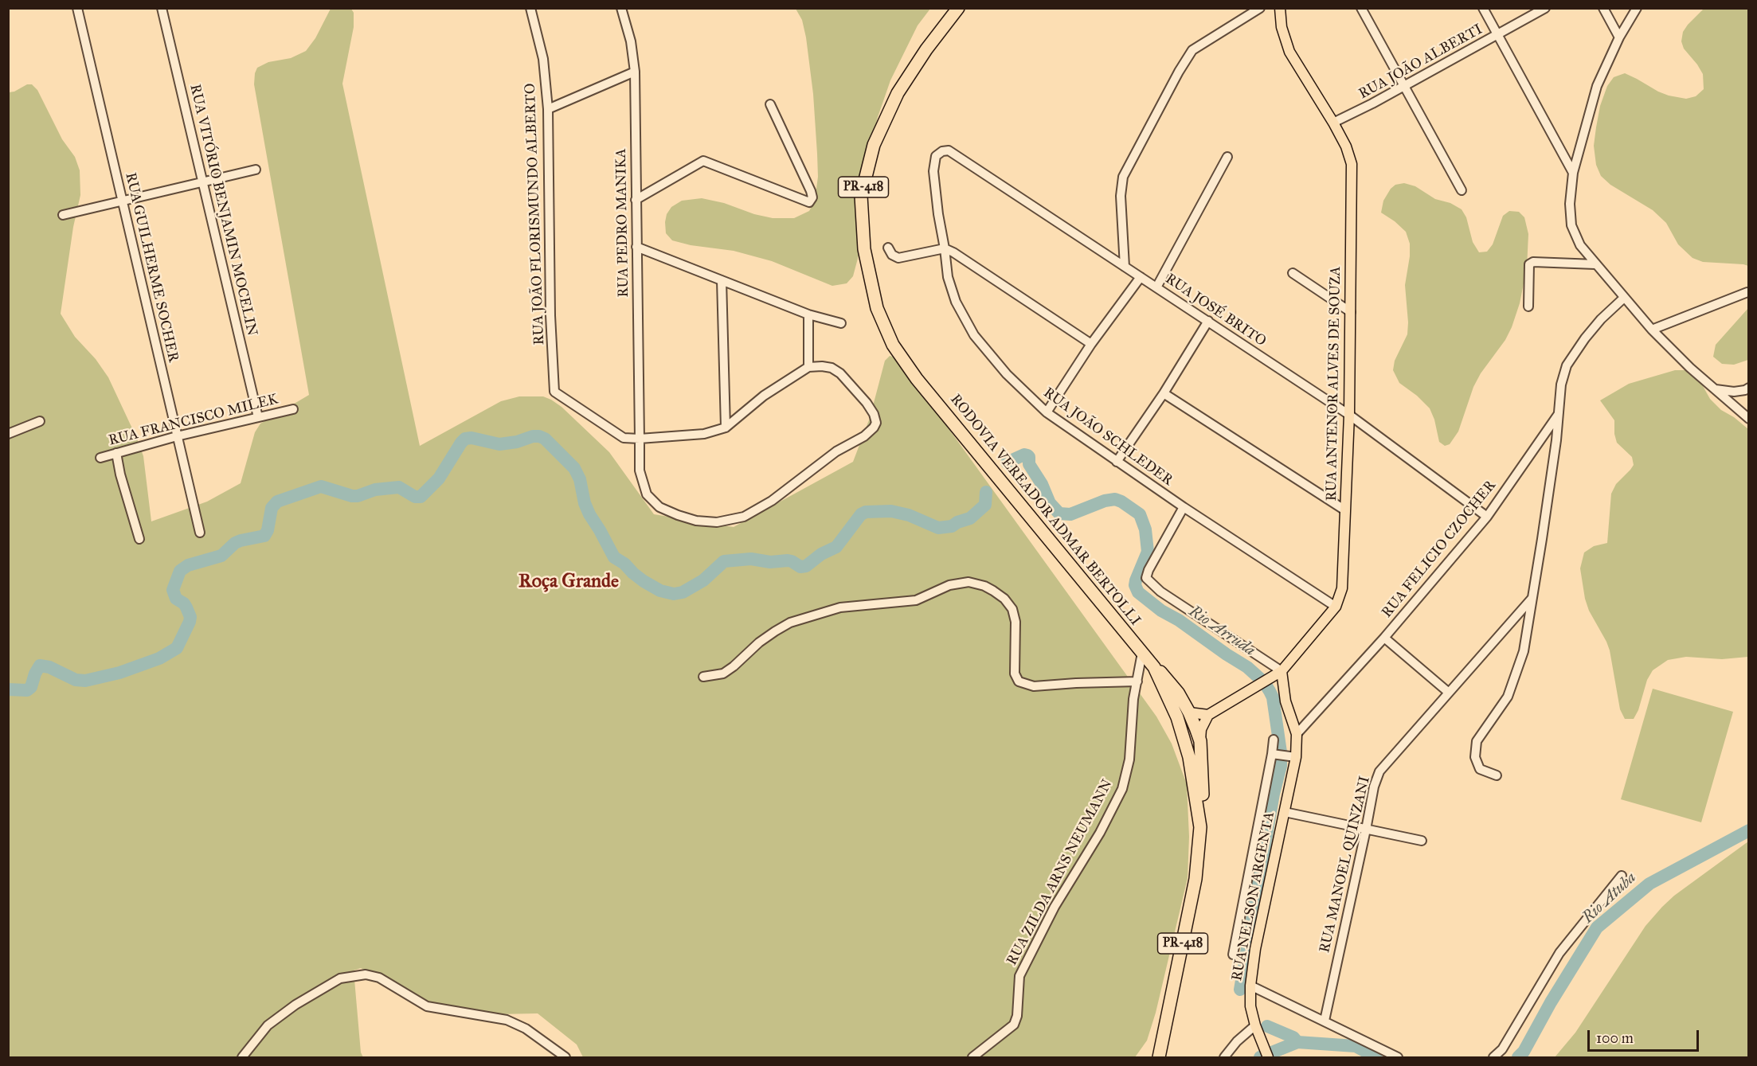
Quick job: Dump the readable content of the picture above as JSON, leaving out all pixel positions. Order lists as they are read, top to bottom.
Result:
{
  "streets": {
    "highway": ["PR-418", "RODOVIA VEREADOR ADMAR BERTOLLI"],
    "main road": ["RUA ANTENOR ALVES DE SOUZA", "RUA NELSON ARGENTA"],
    "street": [
      "RUA JOÃO ALBERTI",
      "RUA VITÓRIO BENJAMIN MOCELIN",
      "RUA JOÃO FLORISMUNDO ALBERTO",
      "RUA PEDRO MANIKA",
      "RUA GUILHERME SOCHER",
      "RUA JOSÉ BRITO",
      "RUA FRANCISCO MILEK",
      "RUA JOÃO SCHLEDER",
      "RUA FELICIO CZOCHER",
      "RUA MANOEL QUINZANI",
      "RUA ZILDA ARNS NEUMANN"
    ]
  },
  "crossings": [
    ["RUA JOÃO ALBERTI", "RUA ANTENOR ALVES DE SOUZA"],
    ["RUA VITÓRIO BENJAMIN MOCELIN", "RUA FRANCISCO MILEK"],
    ["RUA JOÃO FLORISMUNDO ALBERTO", "RUA PEDRO MANIKA"],
    ["RUA GUILHERME SOCHER", "RUA FRANCISCO MILEK"],
    ["RUA JOSÉ BRITO", "RUA ANTENOR ALVES DE SOUZA"],
    ["RUA JOSÉ BRITO", "RUA JOÃO SCHLEDER"],
    ["RUA JOSÉ BRITO", "RUA FELICIO CZOCHER"],
    ["RUA ANTENOR ALVES DE SOUZA", "RUA JOÃO SCHLEDER"],
    ["RUA ANTENOR ALVES DE SOUZA", "RUA NELSON ARGENTA"],
    ["RODOVIA VEREADOR ADMAR BERTOLLI", "RUA ZILDA ARNS NEUMANN"],
    ["RUA FELICIO CZOCHER", "RUA NELSON ARGENTA"]
  ],
  "districts": ["Roça Grande"],
  "water": ["Rio Arruda", "Rio Atuba"],
  "scale_bar": "100 m"
}
